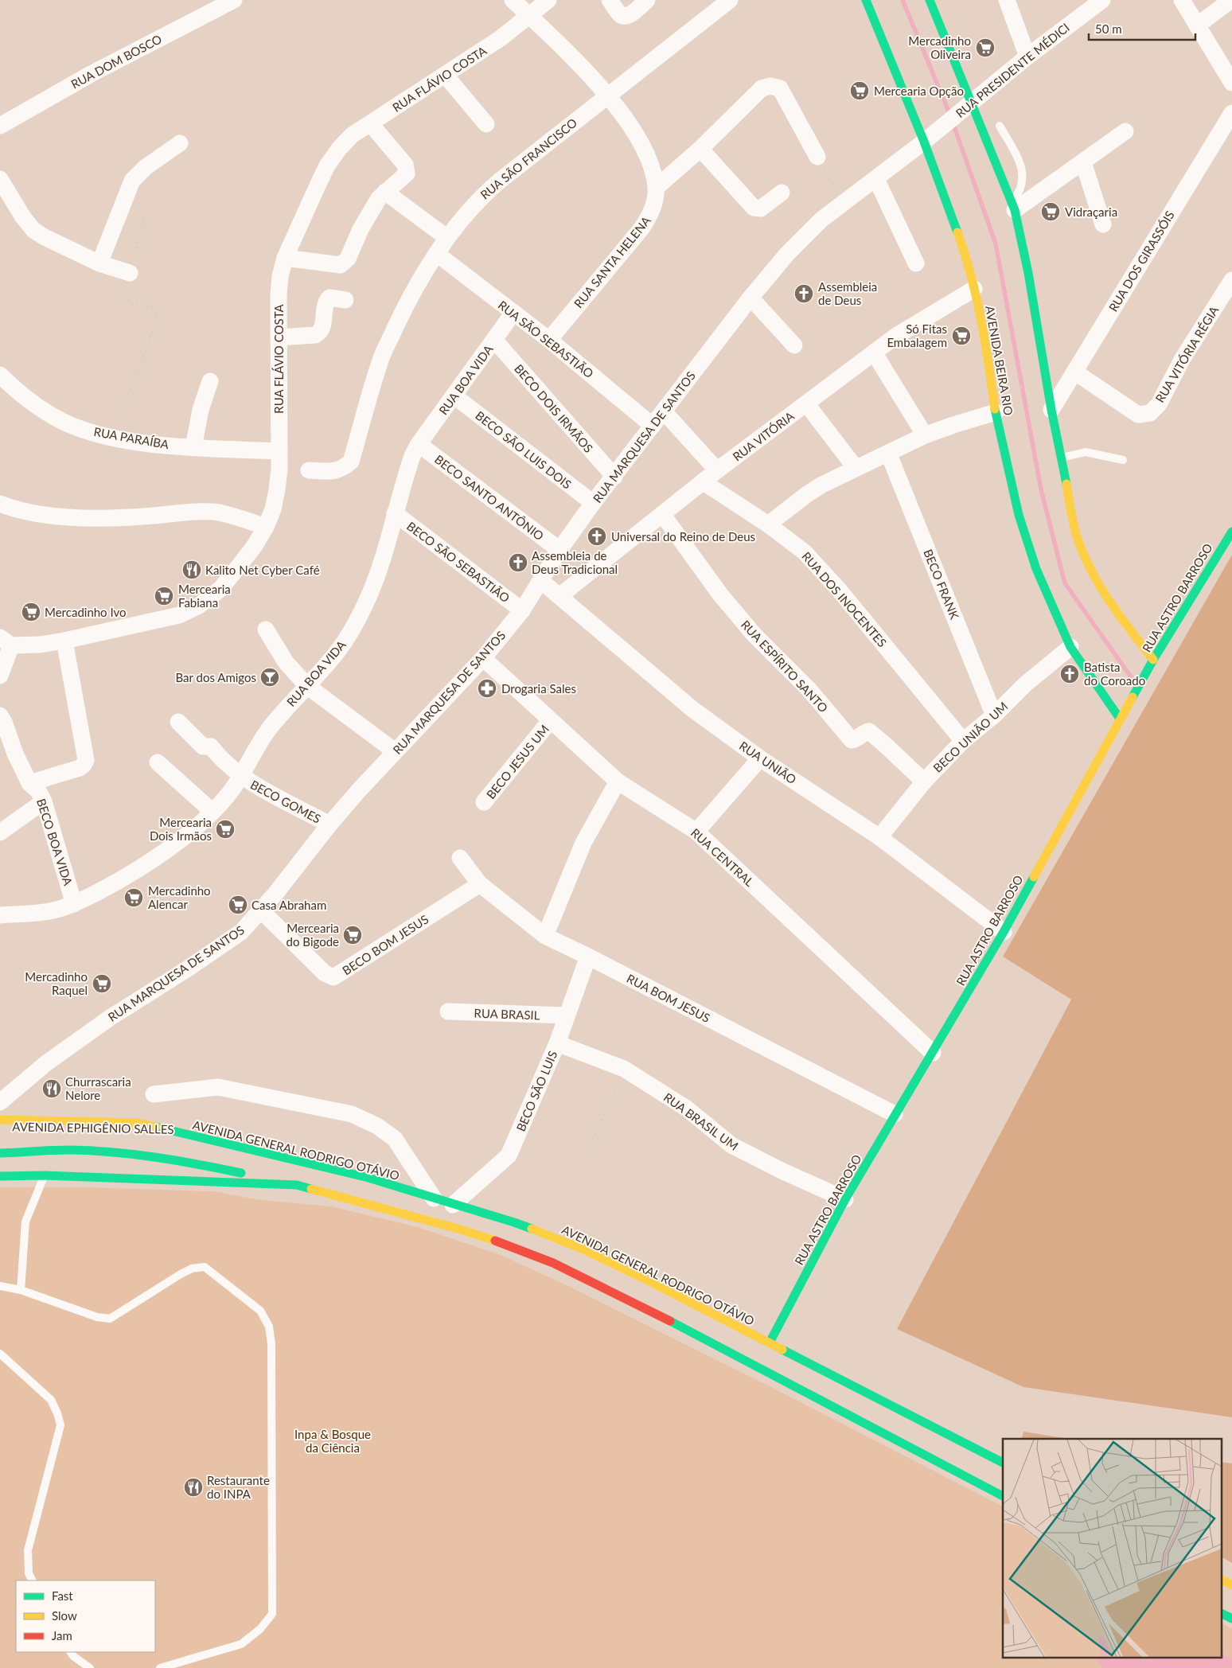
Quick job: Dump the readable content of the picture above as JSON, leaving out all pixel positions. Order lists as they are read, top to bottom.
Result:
{
  "streets": {
    "main road": [
      "AVENIDA BEIRA RIO",
      "RUA ASTRO BARROSO",
      "AVENIDA EPHIGÊNIO SALLES",
      "AVENIDA GENERAL RODRIGO OTÁVIO"
    ],
    "street": [
      "RUA DOM BOSCO",
      "RUA PRESIDENTE MÉDICI",
      "RUA FLÁVIO COSTA",
      "RUA SÃO FRANCISCO",
      "RUA DOS GIRASSÓIS",
      "RUA SANTA HELENA",
      "RUA SÃO SEBASTIÃO",
      "RUA VITÓRIA RÉGIA",
      "RUA BOA VIDA",
      "BECO DOIS IRMÃOS",
      "RUA VITÓRIA",
      "RUA MARQUESA DE SANTOS",
      "RUA PARAÍBA",
      "BECO SÃO LUIS DOIS",
      "BECO SANTO ANTÔNIO",
      "BECO SÃO SEBASTIÃO",
      "BECO FRANK",
      "RUA DOS INOCENTES",
      "RUA ESPÍRITO SANTO",
      "BECO UNIÃO UM",
      "BECO JESUS UM",
      "RUA UNIÃO",
      "BECO GOMES",
      "BECO BOA VIDA",
      "RUA CENTRAL",
      "BECO BOM JESUS",
      "RUA BOM JESUS",
      "RUA BRASIL",
      "BECO SÃO LUIS",
      "RUA BRASIL UM"
    ]
  },
  "crossings": [
    ["RUA PRESIDENTE MÉDICI", "AVENIDA BEIRA RIO"],
    ["RUA PRESIDENTE MÉDICI", "RUA MARQUESA DE SANTOS"],
    ["RUA FLÁVIO COSTA", "RUA SANTA HELENA"],
    ["RUA FLÁVIO COSTA", "RUA PARAÍBA"],
    ["RUA SÃO FRANCISCO", "RUA SANTA HELENA"],
    ["RUA SÃO FRANCISCO", "RUA SÃO SEBASTIÃO"],
    ["RUA DOS GIRASSÓIS", "RUA VITÓRIA RÉGIA"],
    ["RUA SANTA HELENA", "RUA SÃO SEBASTIÃO"],
    ["RUA SÃO SEBASTIÃO", "RUA BOA VIDA"],
    ["RUA SÃO SEBASTIÃO", "RUA MARQUESA DE SANTOS"],
    ["AVENIDA BEIRA RIO", "RUA VITÓRIA"],
    ["AVENIDA BEIRA RIO", "RUA MARQUESA DE SANTOS"],
    ["AVENIDA BEIRA RIO", "RUA ASTRO BARROSO"],
    ["AVENIDA BEIRA RIO", "BECO UNIÃO UM"],
    ["RUA BOA VIDA", "BECO DOIS IRMÃOS"],
    ["RUA BOA VIDA", "BECO SÃO LUIS DOIS"],
    ["RUA BOA VIDA", "BECO SANTO ANTÔNIO"],
    ["RUA BOA VIDA", "BECO SÃO SEBASTIÃO"],
    ["RUA BOA VIDA", "BECO GOMES"],
    ["RUA BOA VIDA", "BECO BOA VIDA"],
    ["BECO DOIS IRMÃOS", "RUA MARQUESA DE SANTOS"],
    ["RUA VITÓRIA", "RUA DOS INOCENTES"],
    ["RUA VITÓRIA", "RUA ESPÍRITO SANTO"],
    ["RUA VITÓRIA", "RUA UNIÃO"],
    ["RUA MARQUESA DE SANTOS", "BECO SÃO LUIS DOIS"],
    ["RUA MARQUESA DE SANTOS", "BECO SANTO ANTÔNIO"],
    ["RUA MARQUESA DE SANTOS", "BECO SÃO SEBASTIÃO"],
    ["RUA MARQUESA DE SANTOS", "RUA UNIÃO"],
    ["RUA MARQUESA DE SANTOS", "BECO GOMES"],
    ["RUA MARQUESA DE SANTOS", "RUA CENTRAL"],
    ["RUA MARQUESA DE SANTOS", "BECO BOM JESUS"],
    ["BECO FRANK", "BECO UNIÃO UM"],
    ["RUA ASTRO BARROSO", "RUA UNIÃO"],
    ["RUA ASTRO BARROSO", "RUA CENTRAL"],
    ["RUA ASTRO BARROSO", "RUA BOM JESUS"],
    ["RUA ASTRO BARROSO", "RUA BRASIL UM"],
    ["RUA ASTRO BARROSO", "AVENIDA GENERAL RODRIGO OTÁVIO"],
    ["RUA DOS INOCENTES", "BECO UNIÃO UM"],
    ["RUA ESPÍRITO SANTO", "BECO UNIÃO UM"],
    ["BECO UNIÃO UM", "RUA UNIÃO"],
    ["BECO JESUS UM", "RUA CENTRAL"],
    ["BECO BOM JESUS", "RUA BOM JESUS"],
    ["RUA BOM JESUS", "BECO SÃO LUIS"],
    ["RUA BRASIL", "BECO SÃO LUIS"],
    ["BECO SÃO LUIS", "RUA BRASIL UM"],
    ["BECO SÃO LUIS", "AVENIDA GENERAL RODRIGO OTÁVIO"],
    ["AVENIDA EPHIGÊNIO SALLES", "AVENIDA GENERAL RODRIGO OTÁVIO"]
  ],
  "parks": ["Inpa & Bosque da Ciência"],
  "places": {
    "supermarket": [
      "Mercadinho Oliveira",
      "Mercearia Opção",
      "Vidraçaria",
      "Só Fitas Embalagem",
      "Mercearia Fabiana",
      "Mercadinho Ivo",
      "Mercearia Dois Irmãos",
      "Mercadinho Alencar",
      "Casa Abraham",
      "Mercearia do Bigode",
      "Mercadinho Raquel"
    ],
    "church": [
      "Assembleia de Deus",
      "Universal do Reino de Deus",
      "Assembleia de Deus Tradicional",
      "Batista do Coroado"
    ],
    "restaurant": ["Kalito Net Cyber Café", "Churrascaria Nelore", "Restaurante do INPA"],
    "bar": ["Bar dos Amigos"],
    "pharmacy": ["Drogaria Sales"]
  },
  "legend": ["Fast", "Slow", "Jam"],
  "scale_bar": "50 m"
}
